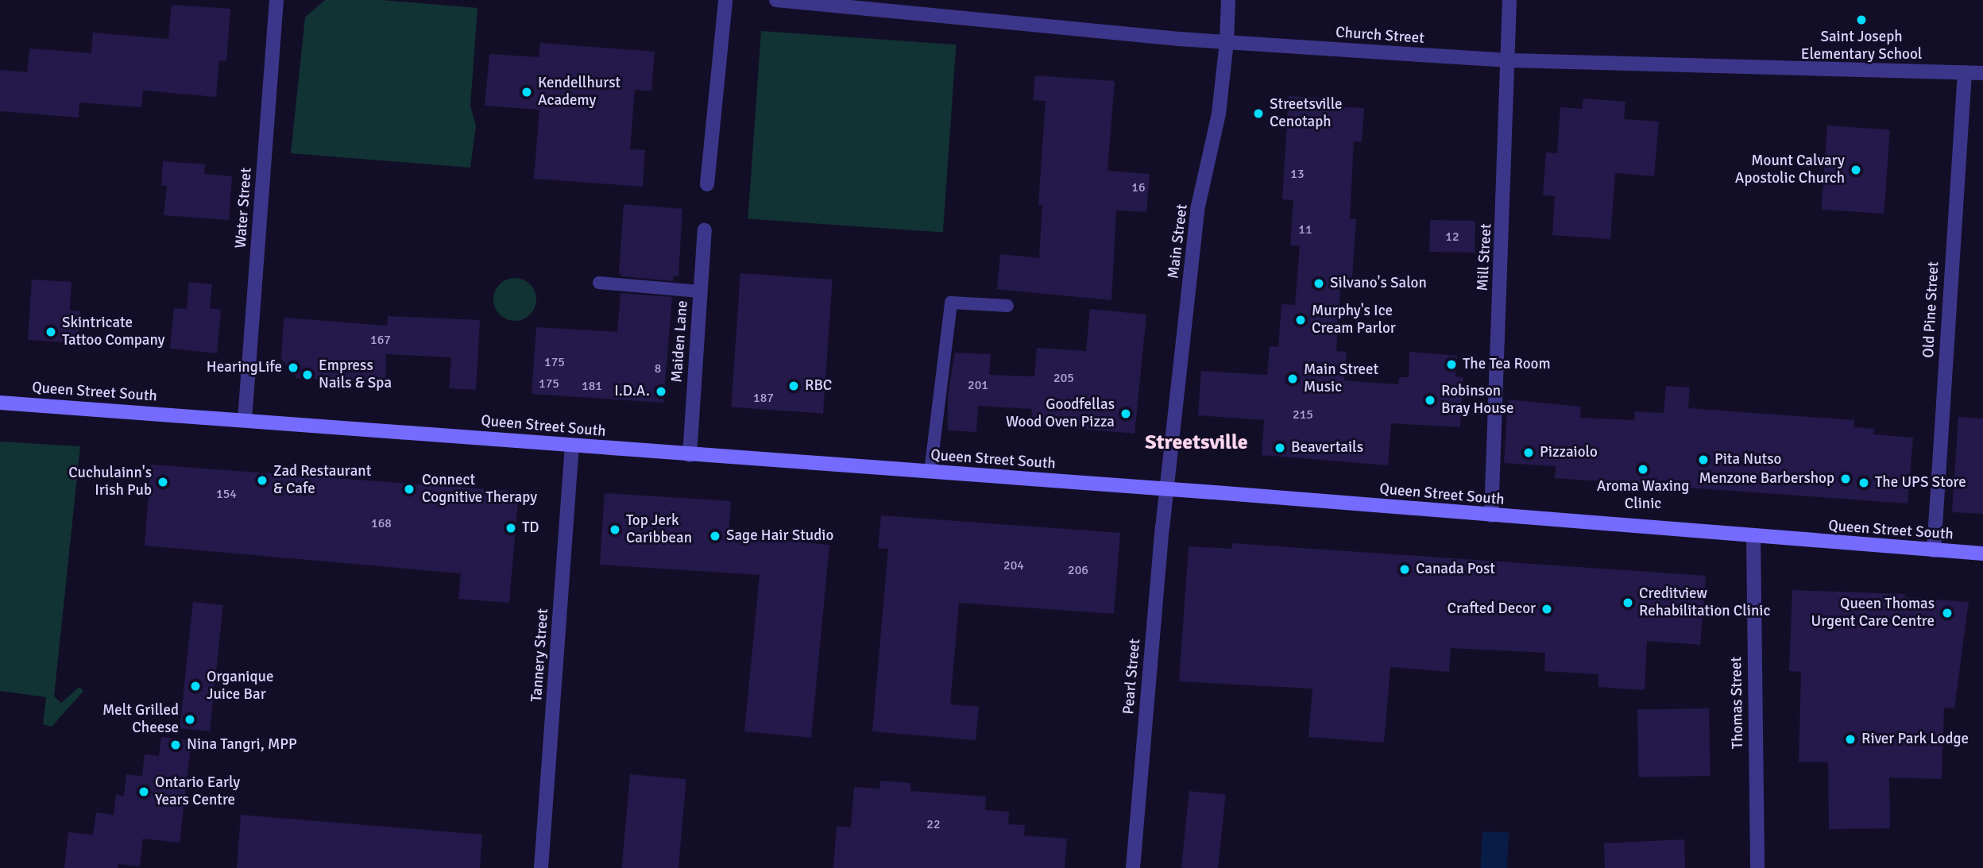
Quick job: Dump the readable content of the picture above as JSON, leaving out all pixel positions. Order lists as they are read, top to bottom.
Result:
{
  "streets": {
    "main road": ["Queen Street South"],
    "street": [
      "Church Street",
      "Water Street",
      "Main Street",
      "Mill Street",
      "Old Pine Street",
      "Maiden Lane",
      "Tannery Street",
      "Pearl Street",
      "Thomas Street"
    ]
  },
  "crossings": [
    ["Church Street", "Main Street"],
    ["Church Street", "Mill Street"],
    ["Church Street", "Old Pine Street"],
    ["Water Street", "Queen Street South"],
    ["Main Street", "Queen Street South"],
    ["Main Street", "Pearl Street"],
    ["Mill Street", "Queen Street South"],
    ["Old Pine Street", "Queen Street South"],
    ["Maiden Lane", "Queen Street South"],
    ["Queen Street South", "Tannery Street"],
    ["Queen Street South", "Pearl Street"],
    ["Queen Street South", "Thomas Street"]
  ],
  "districts": ["Streetsville"],
  "places": [
    "Saint Joseph Elementary School",
    "Kendellhurst Academy",
    "Streetsville Cenotaph",
    "Mount Calvary Apostolic Church",
    "Silvano's Salon",
    "Murphy's Ice Cream Parlor",
    "Skintricate Tattoo Company",
    "The Tea Room",
    "HearingLife",
    "Empress Nails & Spa",
    "Main Street Music",
    "RBC",
    "I.D.A.",
    "Robinson Bray House",
    "Goodfellas Wood Oven Pizza",
    "Beavertails",
    "Pizzaiolo",
    "Pita Nutso",
    "Aroma Waxing Clinic",
    "Menzone Barbershop",
    "Zad Restaurant & Cafe",
    "Cuchulainn's Irish Pub",
    "The UPS Store",
    "Connect Cognitive Therapy",
    "TD",
    "Top Jerk Caribbean",
    "Sage Hair Studio",
    "Canada Post",
    "Creditview Rehabilitation Clinic",
    "Crafted Decor",
    "Queen Thomas Urgent Care Centre",
    "Organique Juice Bar",
    "Melt Grilled Cheese",
    "River Park Lodge",
    "Nina Tangri, MPP",
    "Ontario Early Years Centre"
  ],
  "house_numbers": [
    "13",
    "16",
    "11",
    "12",
    "167",
    "175",
    "8",
    "205",
    "175",
    "201",
    "181",
    "187",
    "215",
    "154",
    "168",
    "204",
    "206",
    "22"
  ]
}
